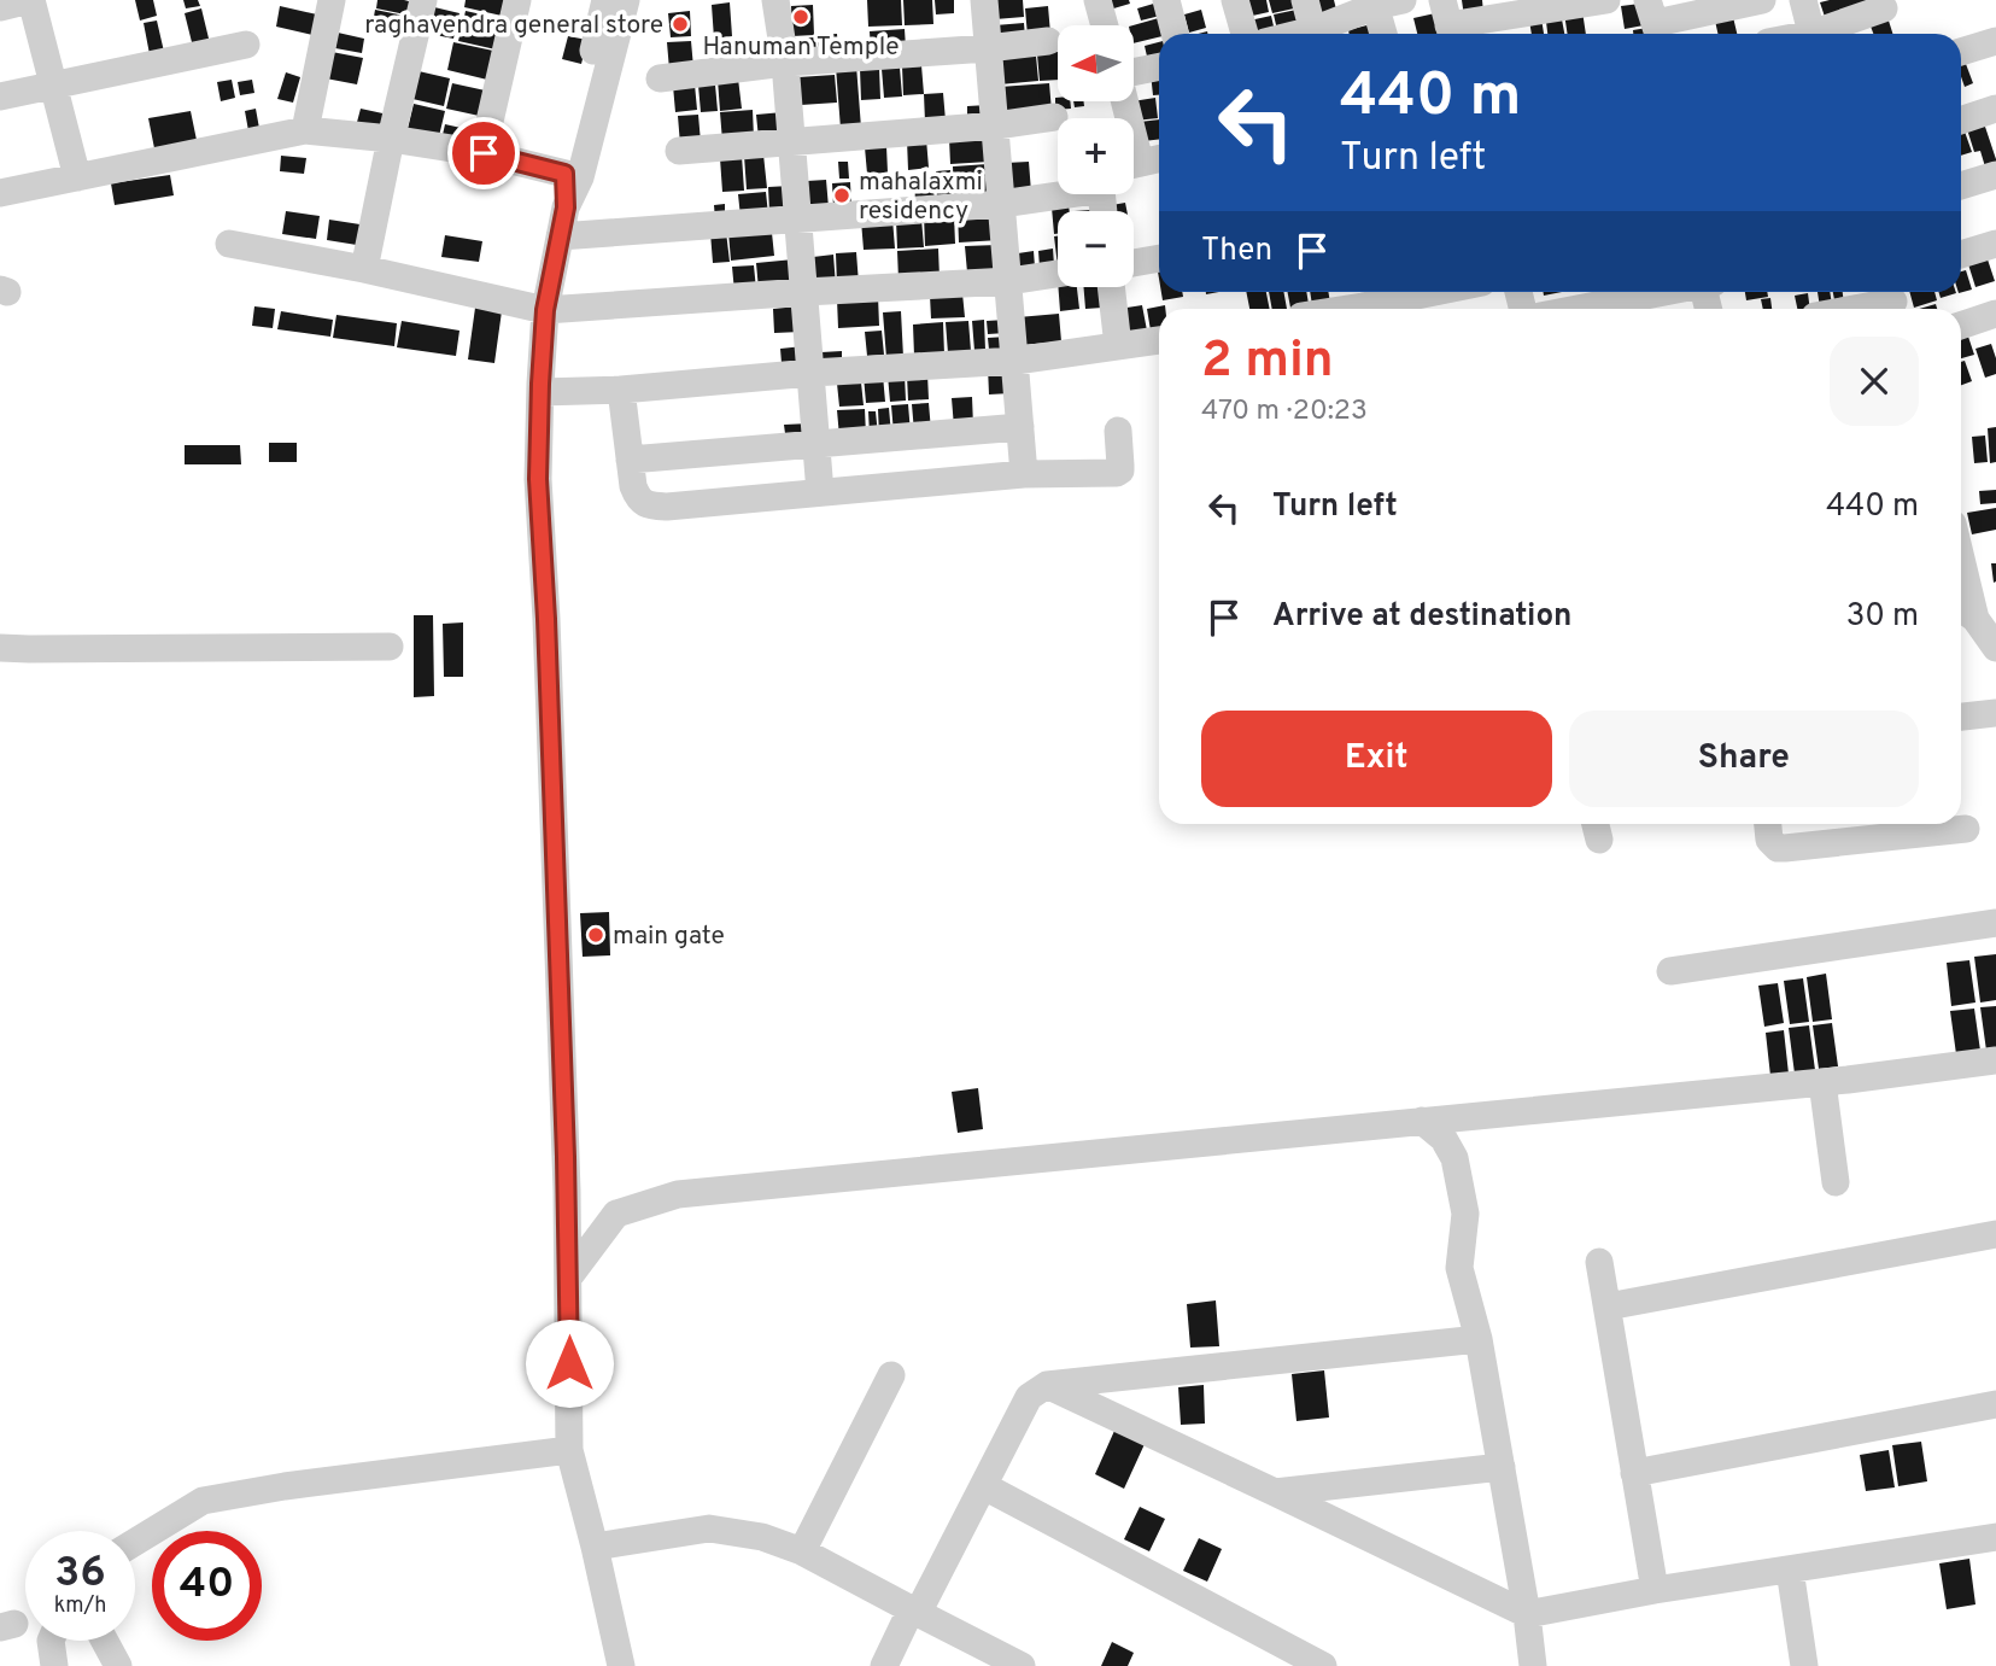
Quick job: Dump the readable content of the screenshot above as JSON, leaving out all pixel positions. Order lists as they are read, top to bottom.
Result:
{
  "places": [
    "Hanuman Temple",
    "raghavendra general store",
    "mahalaxmi residency",
    "main gate"
  ],
  "north": "left",
  "page": {
    "map_buttons": ["+", "−"],
    "turn": ["440 m", "Turn left"],
    "then": "Then",
    "heading": ["2 min", "470 m · 20:23"],
    "list": [
      {
        "name": "Turn left",
        "value": "440 m"
      },
      {
        "name": "Arrive at destination",
        "value": "30 m"
      }
    ],
    "buttons": ["Exit", "Share"],
    "speed": "36 km/h",
    "limit": "40"
  }
}
